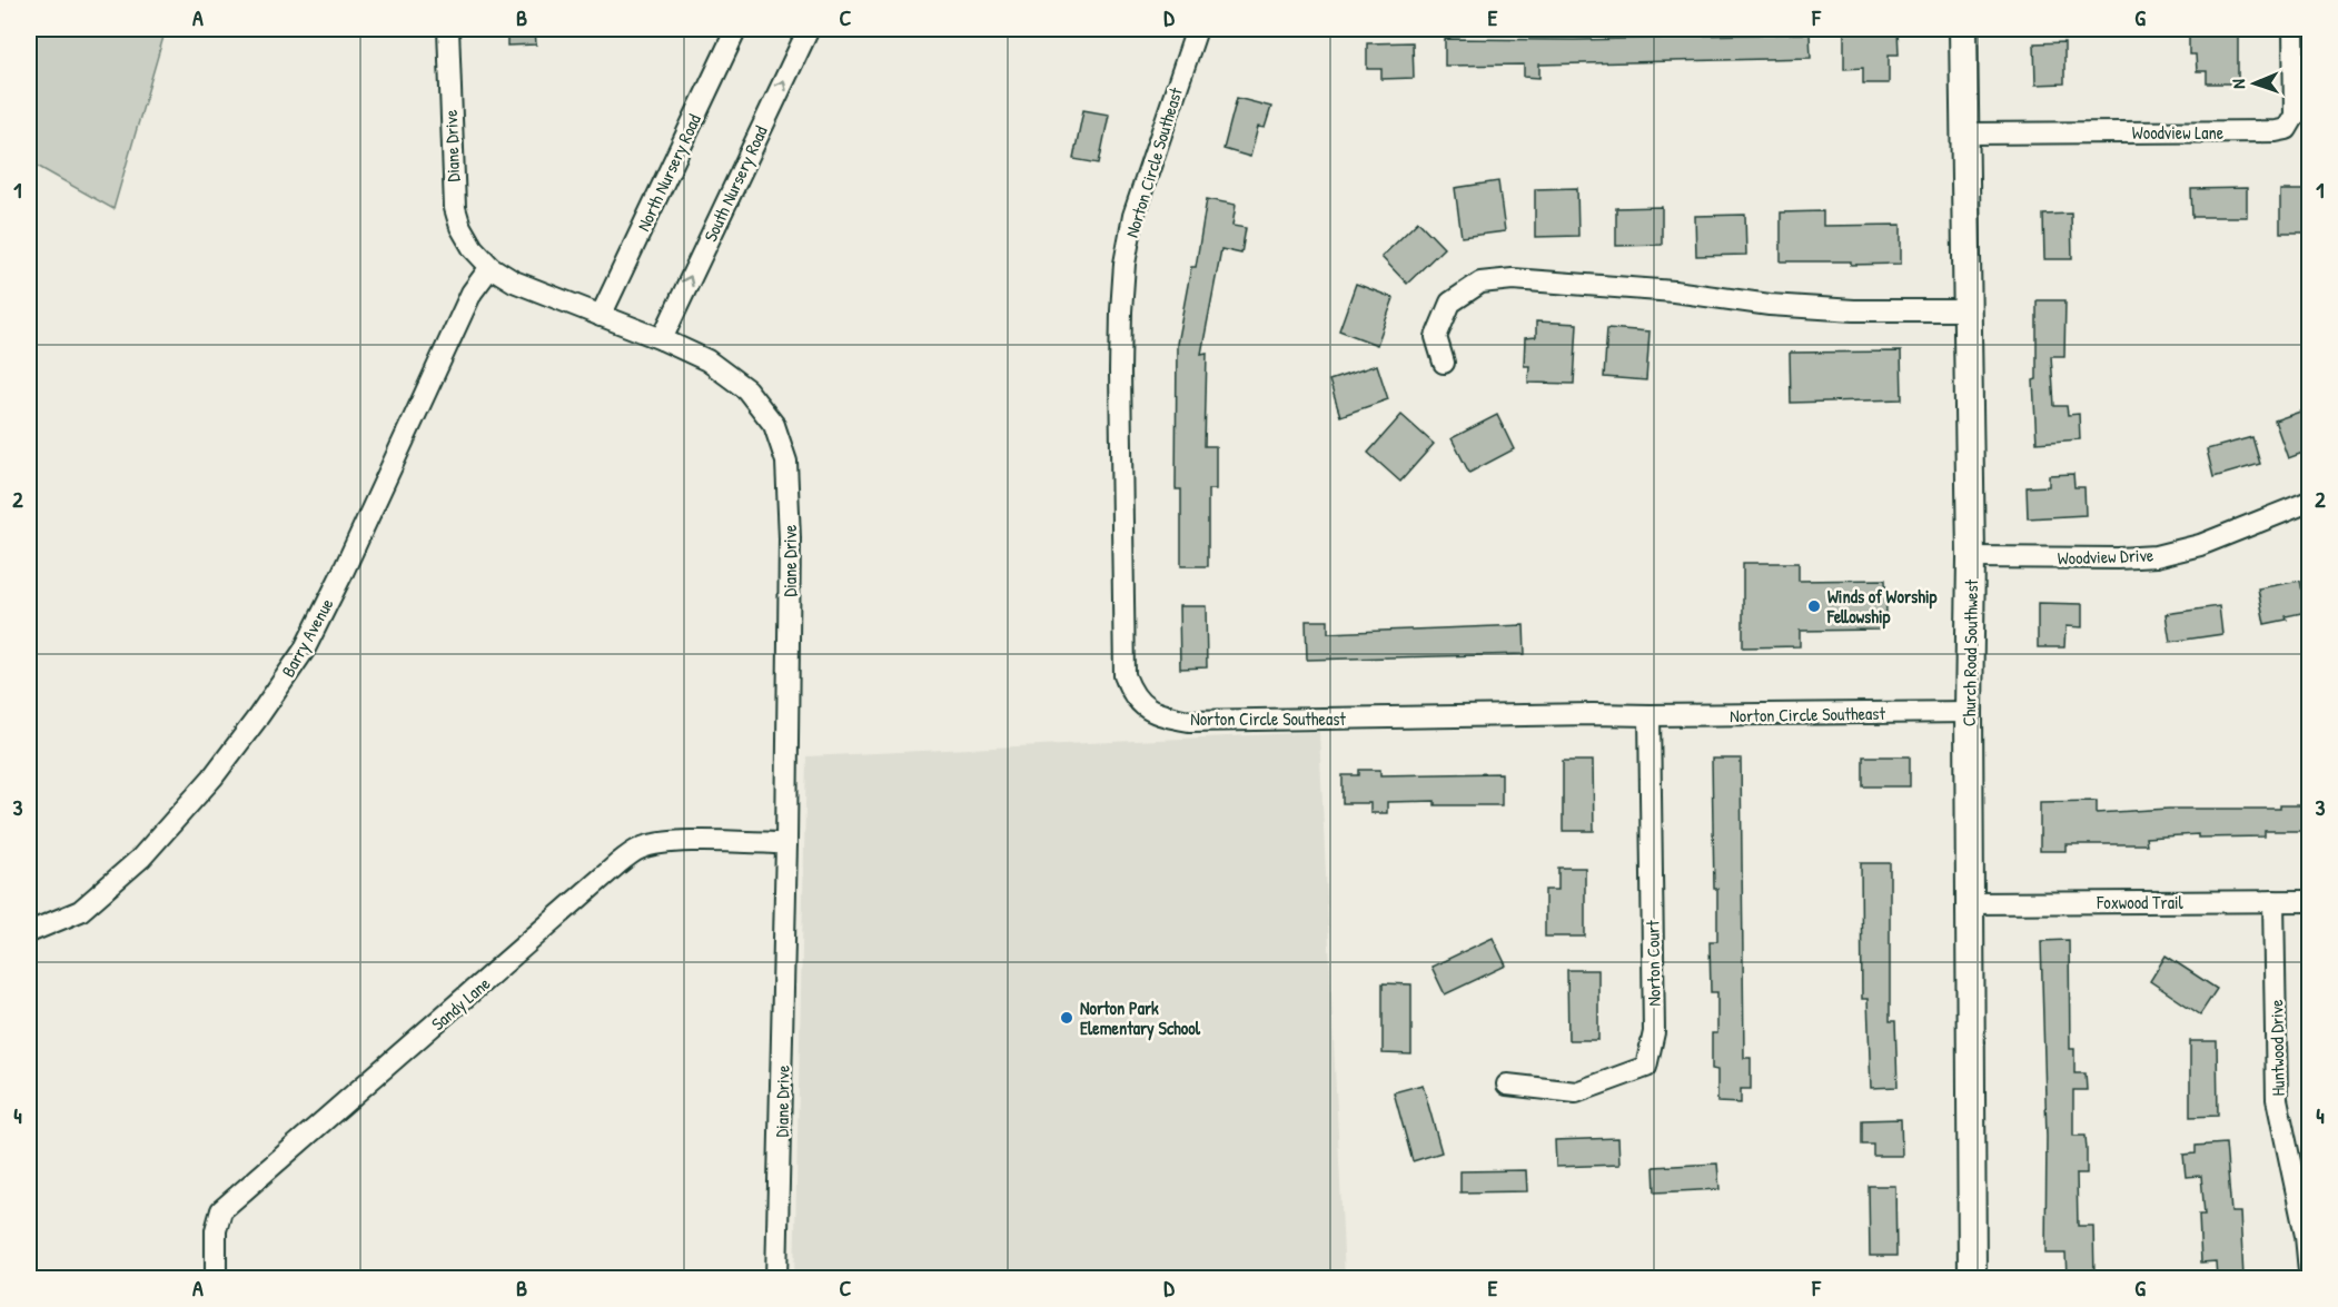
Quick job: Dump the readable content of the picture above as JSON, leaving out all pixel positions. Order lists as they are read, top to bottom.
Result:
{
  "streets": {
    "street": [
      "Woodview Lane",
      "Diane Drive",
      "Norton Circle Southeast",
      "North Nursery Road",
      "South Nursery Road",
      "Woodview Drive",
      "Barry Avenue",
      "Church Road Southwest",
      "Foxwood Trail",
      "Norton Court",
      "Sandy Lane",
      "Huntwood Drive"
    ]
  },
  "crossings": [
    ["Woodview Lane", "Church Road Southwest"],
    ["Diane Drive", "North Nursery Road"],
    ["Diane Drive", "South Nursery Road"],
    ["Diane Drive", "Barry Avenue"],
    ["Diane Drive", "Sandy Lane"],
    ["Norton Circle Southeast", "Church Road Southwest"],
    ["Norton Circle Southeast", "Norton Court"],
    ["Woodview Drive", "Church Road Southwest"],
    ["Church Road Southwest", "Foxwood Trail"],
    ["Foxwood Trail", "Huntwood Drive"]
  ],
  "one_way": ["South Nursery Road"],
  "places": ["Winds of Worship Fellowship", "Norton Park Elementary School"],
  "north": "left",
  "grid": {
    "columns": [
      "A",
      "B",
      "C",
      "D",
      "E",
      "F",
      "G"
    ],
    "rows": [
      "1",
      "2",
      "3",
      "4"
    ]
  }
}
